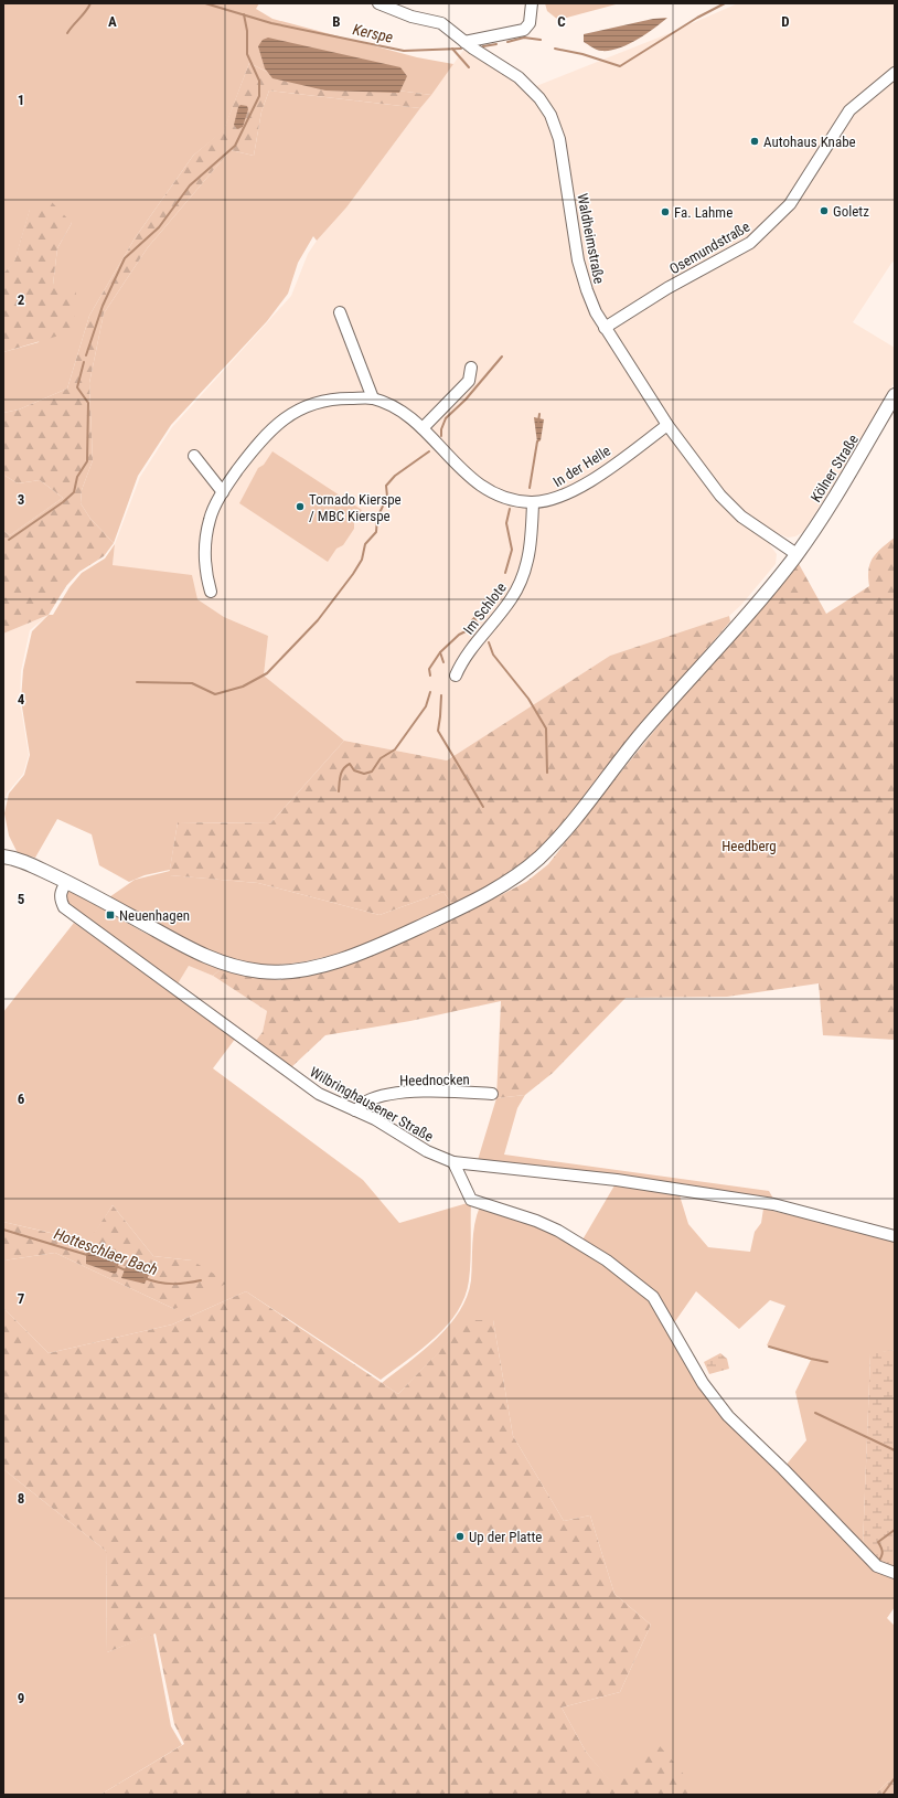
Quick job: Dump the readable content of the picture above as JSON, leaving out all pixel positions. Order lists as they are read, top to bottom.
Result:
{
  "streets": {
    "main road": ["Kölner Straße"],
    "street": [
      "Waldheimstraße",
      "Osemundstraße",
      "In der Helle",
      "Im Schlote",
      "Heednocken",
      "Wilbringhausener Straße"
    ]
  },
  "crossings": [
    ["Waldheimstraße", "Osemundstraße"],
    ["Waldheimstraße", "In der Helle"],
    ["Waldheimstraße", "Kölner Straße"],
    ["In der Helle", "Im Schlote"],
    ["Kölner Straße", "Wilbringhausener Straße"],
    ["Heednocken", "Wilbringhausener Straße"]
  ],
  "water": ["Kerspe", "Hotteschlaer Bach"],
  "parks": ["Heedberg"],
  "places": {
    "other": [
      "Autohaus Knabe",
      "Goletz",
      "Fa. Lahme",
      "Tornado Kierspe / MBC Kierspe",
      "Up der Platte"
    ],
    "transit": ["Neuenhagen"]
  },
  "grid": {
    "columns": [
      "A",
      "B",
      "C",
      "D"
    ],
    "rows": [
      "1",
      "2",
      "3",
      "4",
      "5",
      "6",
      "7",
      "8",
      "9"
    ]
  }
}
